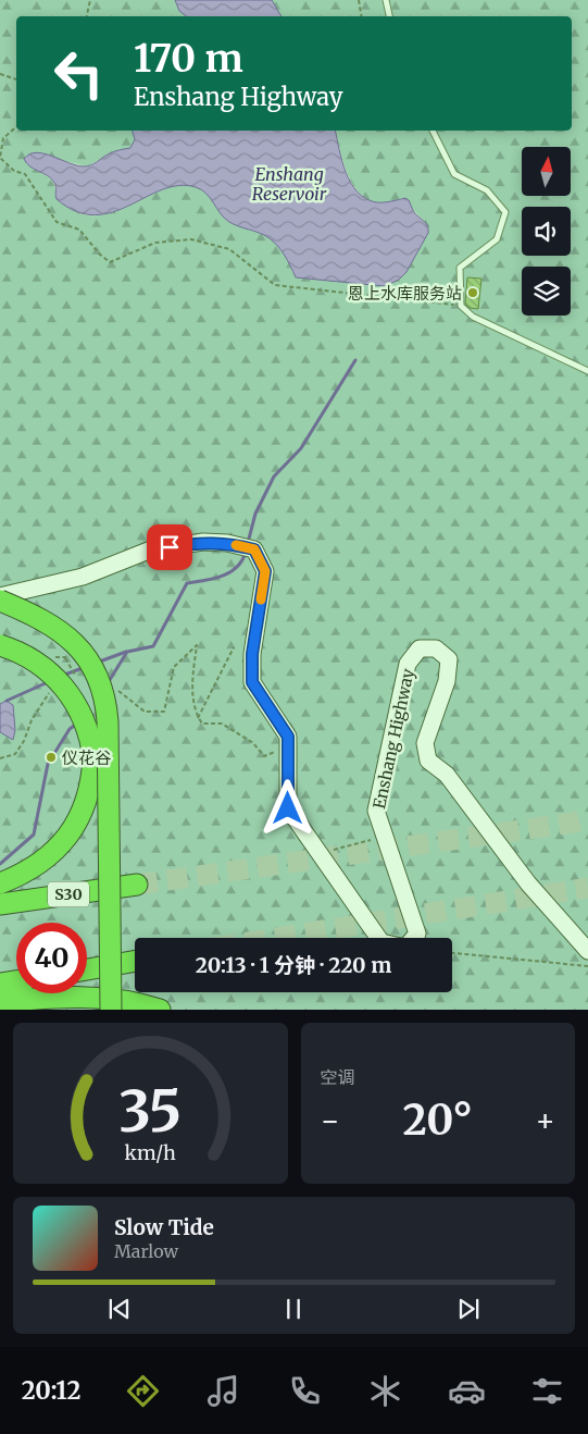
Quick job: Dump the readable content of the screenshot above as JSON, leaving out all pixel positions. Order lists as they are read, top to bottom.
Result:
{
  "streets": {
    "highway": ["S30"],
    "street": ["Enshang Highway"]
  },
  "water": ["Enshang Reservoir"],
  "places": ["恩上水库服务站", "仪花谷"],
  "north": "top",
  "page": {
    "turn": ["170 m", "Enshang Highway"],
    "limit": "40",
    "trip": "20:13 · 1 分钟 · 220 m",
    "tile": "空调",
    "heat": ["−", "20°", "+"],
    "song": ["Slow Tide", "Marlow"],
    "tabs": "20:12",
    "gauge": ["35", "km/h"]
  }
}
